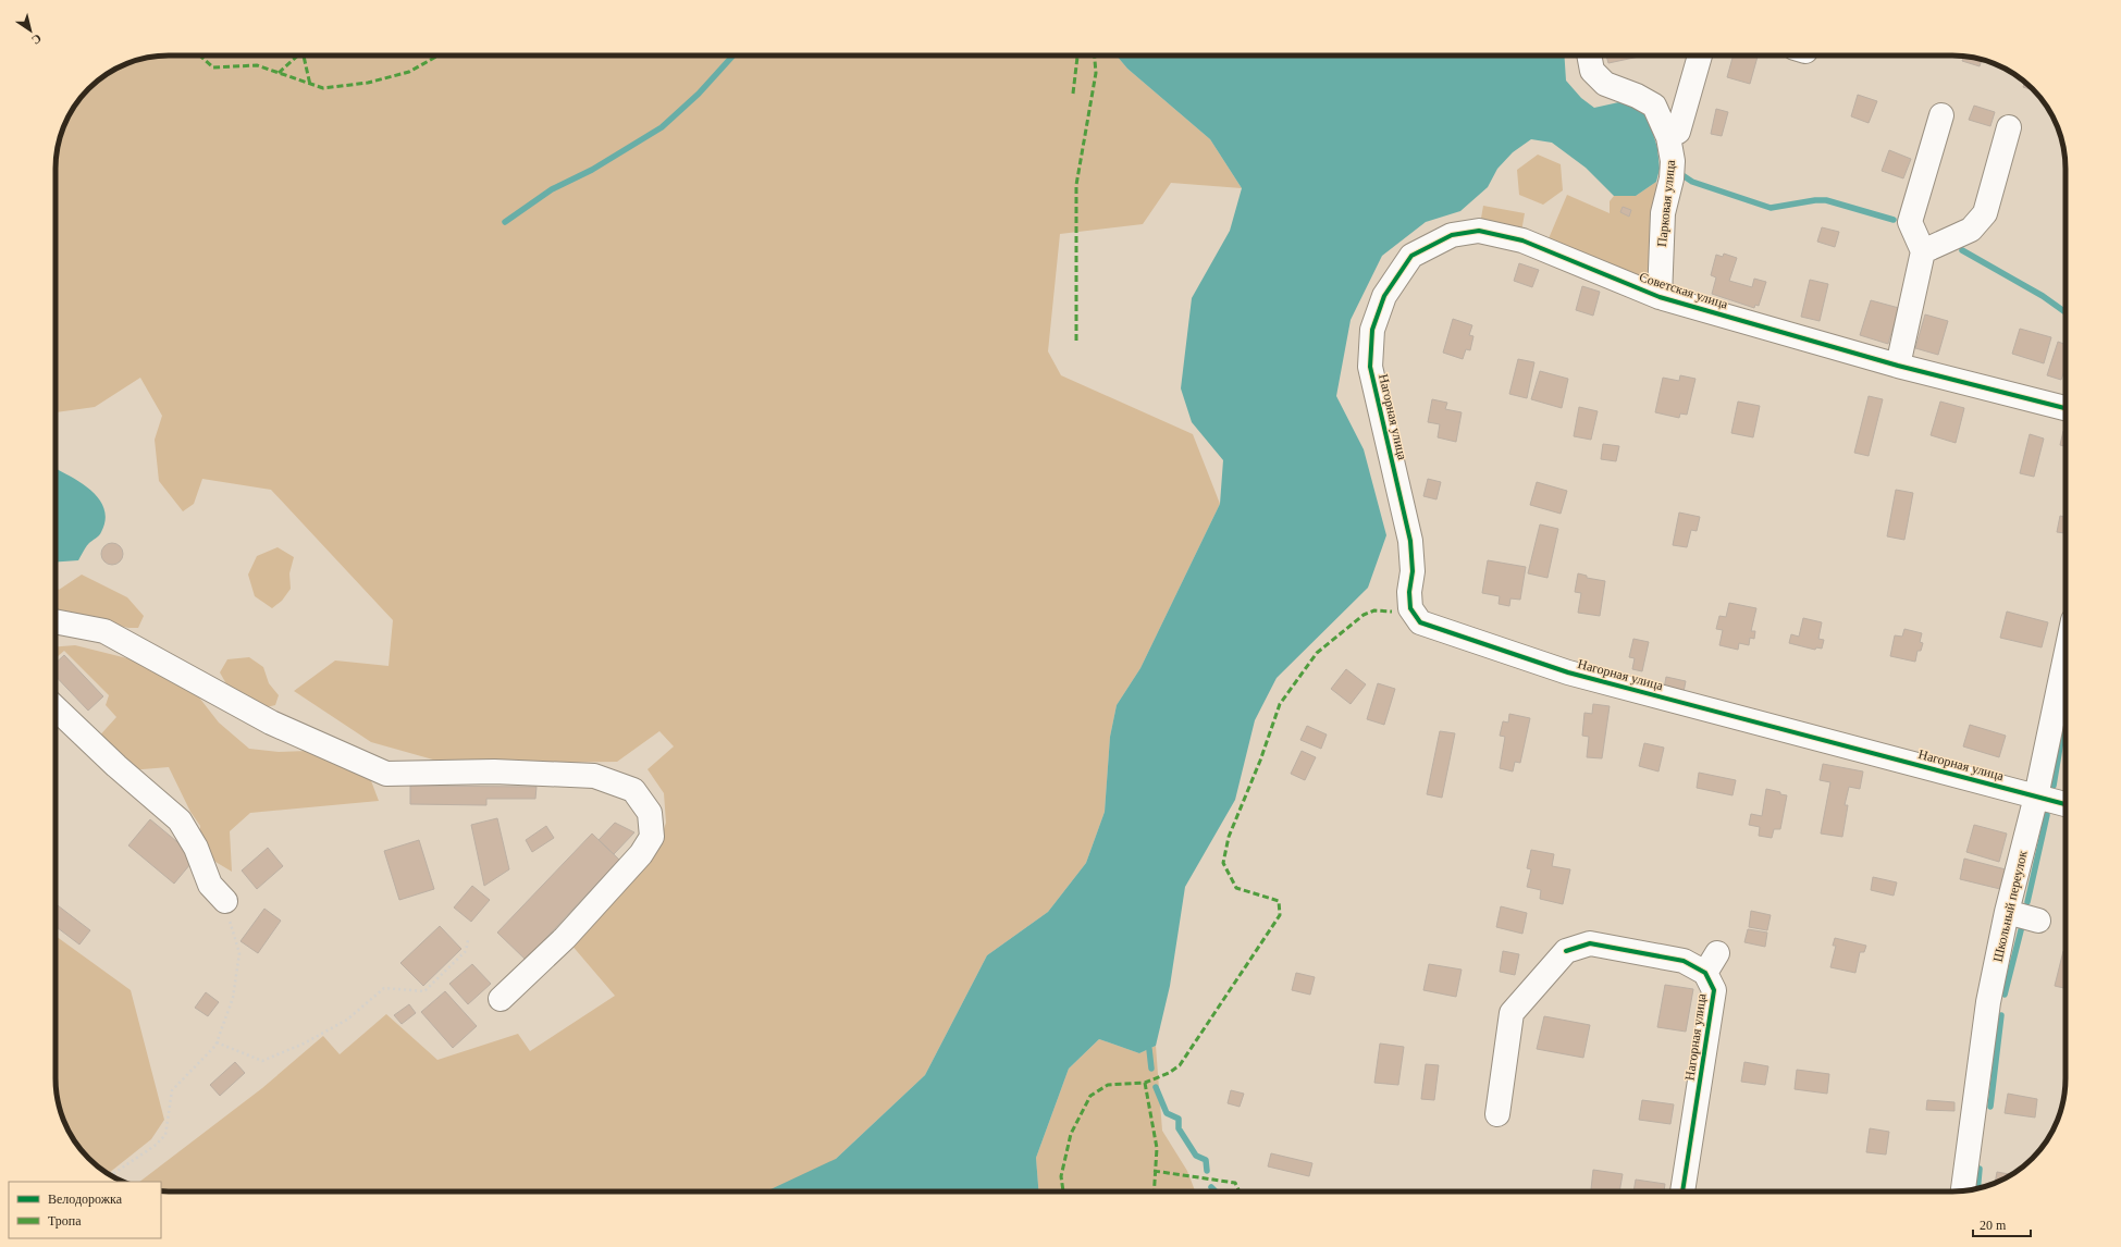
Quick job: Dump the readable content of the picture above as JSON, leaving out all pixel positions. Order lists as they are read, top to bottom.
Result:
{
  "streets": {
    "street": [
      "Парковая улица",
      "Советская улица",
      "Нагорная улица",
      "Школьный переулок"
    ]
  },
  "crossings": [
    ["Парковая улица", "Советская улица"],
    ["Советская улица", "Нагорная улица"],
    ["Нагорная улица", "Школьный переулок"]
  ],
  "legend": ["Велодорожка", "Тропа"],
  "scale_bar": "20 m",
  "north": "bottom right"
}
